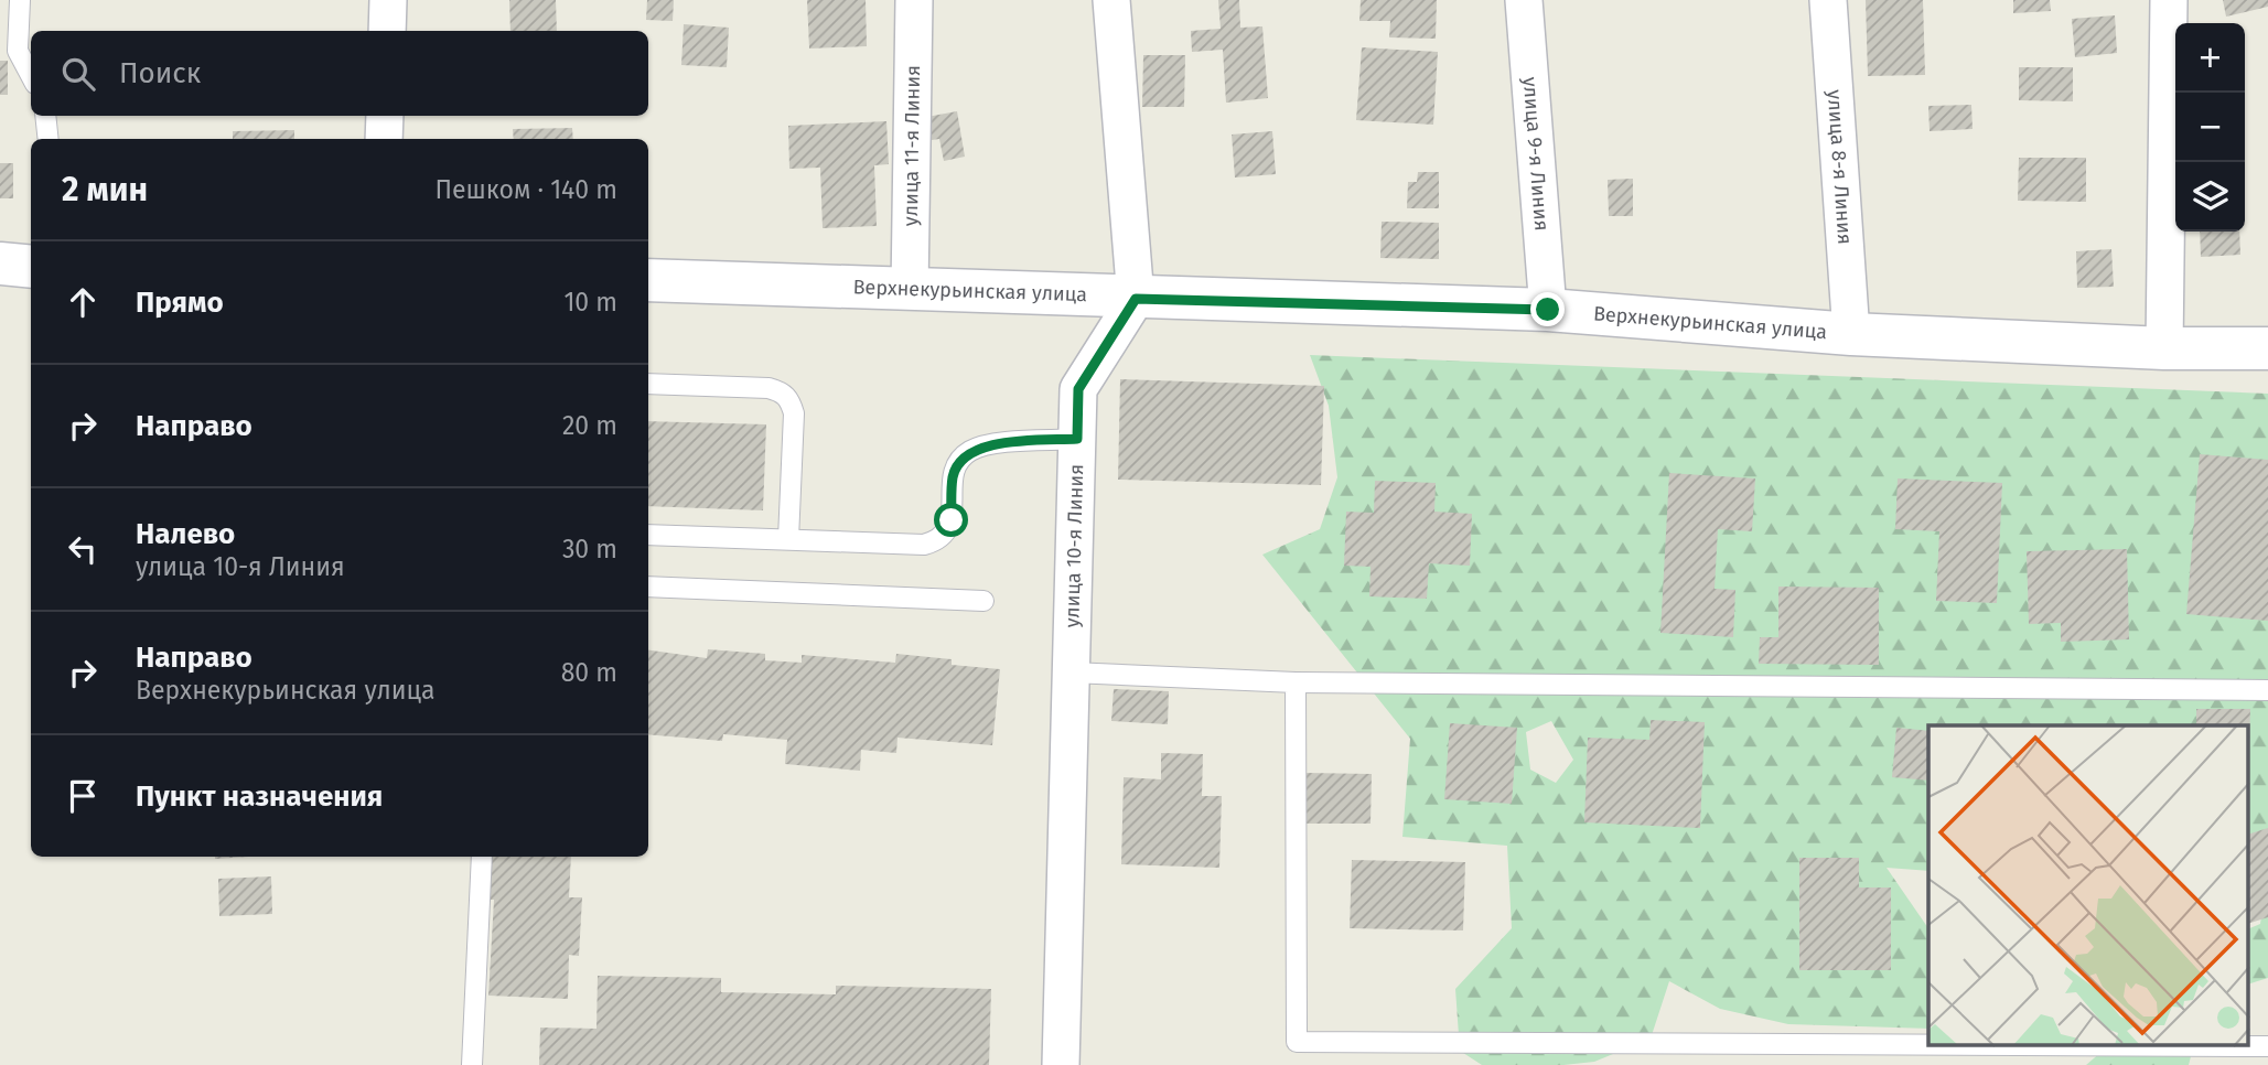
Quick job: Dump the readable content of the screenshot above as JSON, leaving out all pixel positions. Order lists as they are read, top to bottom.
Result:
{
  "streets": {
    "street": [
      "улица 11-я Линия",
      "улица 9-я Линия",
      "улица 8-я Линия",
      "Верхнекурьинская улица",
      "улица 10-я Линия"
    ]
  },
  "crossings": [
    ["улица 11-я Линия", "Верхнекурьинская улица"],
    ["улица 9-я Линия", "Верхнекурьинская улица"],
    ["улица 8-я Линия", "Верхнекурьинская улица"],
    ["Верхнекурьинская улица", "улица 10-я Линия"]
  ],
  "page": {
    "map_buttons": ["+", "−"],
    "search": "Поиск",
    "heading": ["2 мин", "Пешком · 140 m"],
    "list": [
      ["Прямо", "10 m"],
      ["Направо", "20 m"],
      ["Налево", "улица 10-я Линия", "30 m"],
      ["Направо", "Верхнекурьинская улица", "80 m"],
      "Пункт назначения"
    ]
  }
}
